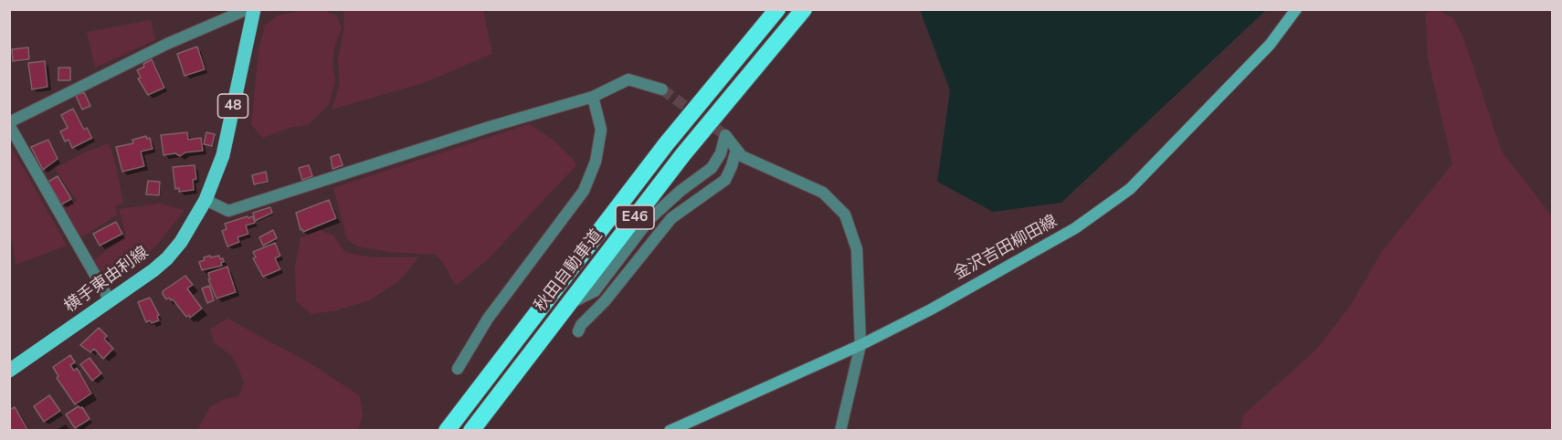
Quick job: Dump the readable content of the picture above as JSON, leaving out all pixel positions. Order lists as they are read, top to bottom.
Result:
{
  "streets": {
    "highway": ["E46", "秋田自動車道"],
    "main road": ["48", "金沢吉田柳田線", "横手東由利線"]
  }
}
